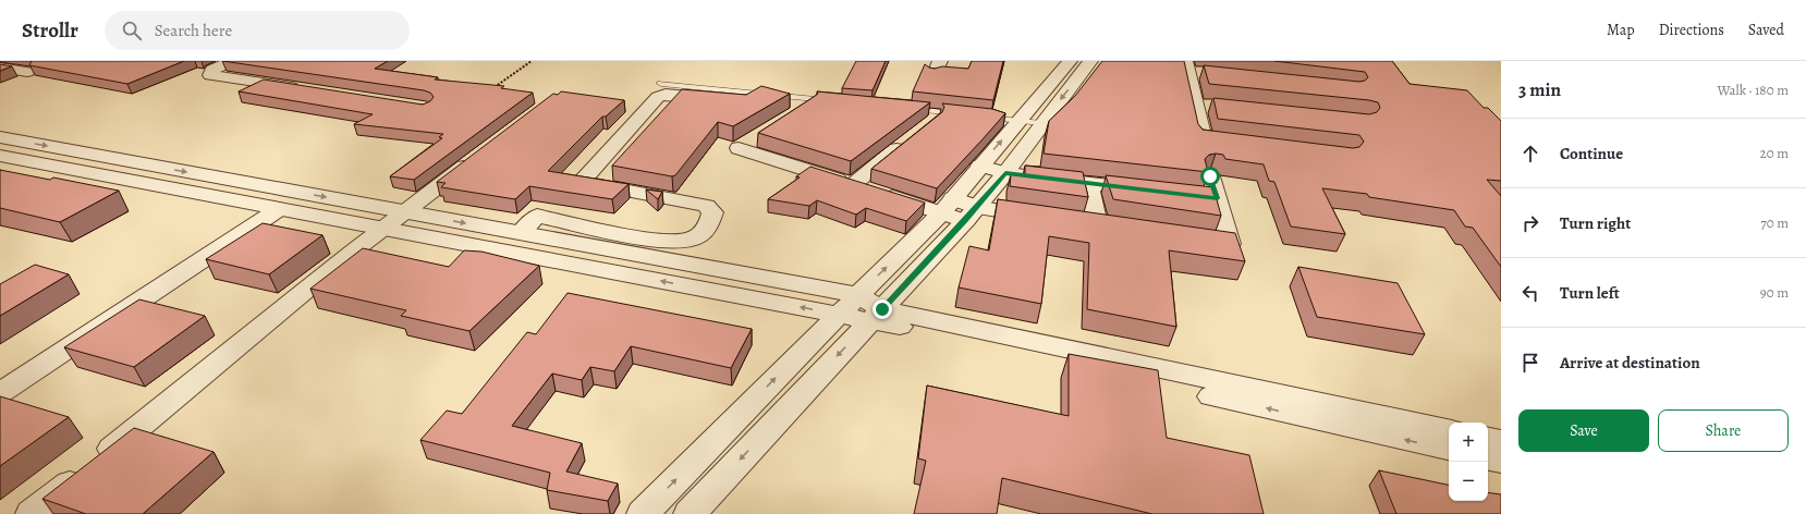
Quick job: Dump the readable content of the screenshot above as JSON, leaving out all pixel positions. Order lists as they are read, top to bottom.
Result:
{
  "page": {
    "header": "Strollr",
    "search": "Search here",
    "nav": ["Map", "Directions", "Saved"],
    "heading": ["3 min", "Walk · 180 m"],
    "list": [
      ["Continue", "20 m"],
      ["Turn right", "70 m"],
      ["Turn left", "90 m"],
      "Arrive at destination"
    ],
    "buttons": ["Save", "Share"],
    "map_buttons": ["+", "−"]
  }
}
